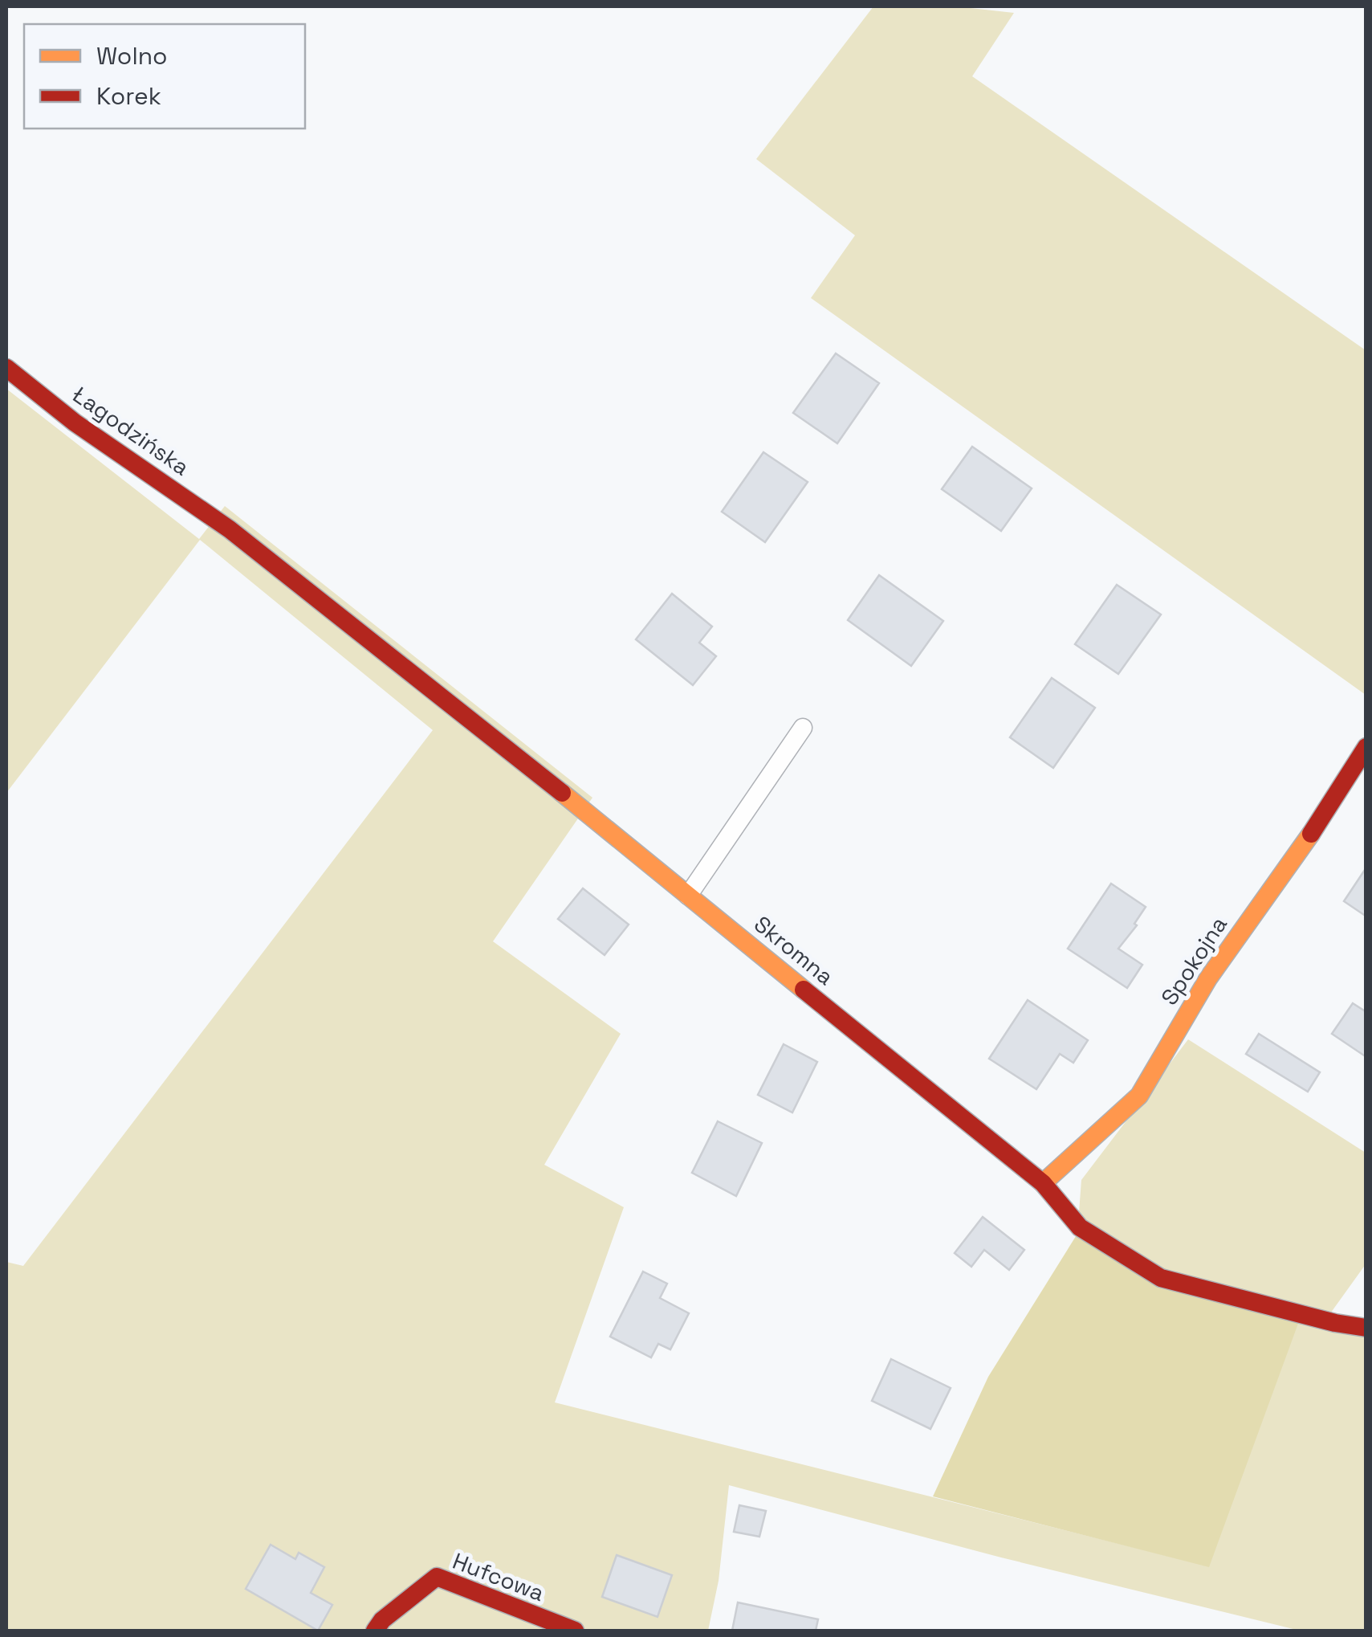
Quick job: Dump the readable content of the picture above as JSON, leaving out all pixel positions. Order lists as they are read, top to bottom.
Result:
{
  "streets": {
    "street": [
      "Łagodzińska",
      "Skromna",
      "Spokojna",
      "Hufcowa"
    ]
  },
  "crossings": [
    ["Łagodzińska", "Skromna"],
    ["Skromna", "Spokojna"]
  ],
  "legend": ["Wolno", "Korek"]
}
